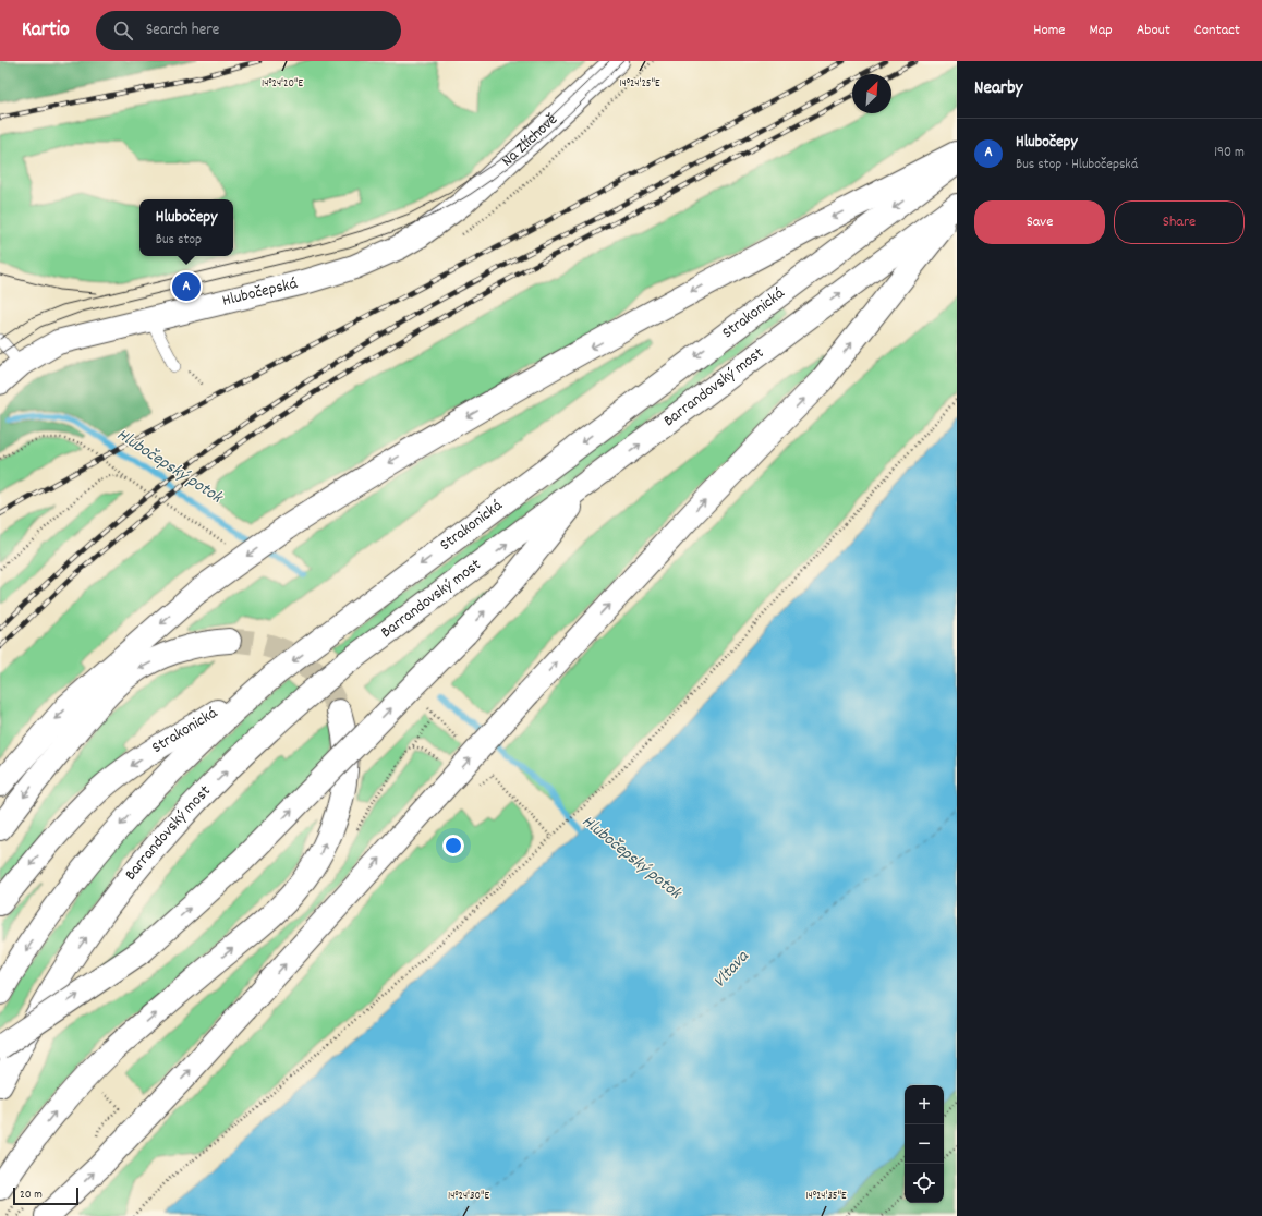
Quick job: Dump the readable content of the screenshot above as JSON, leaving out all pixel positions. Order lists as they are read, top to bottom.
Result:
{
  "streets": {
    "main road": [
      "Na Zlíchově",
      "Hlubočepská",
      "Strakonická",
      "Barrandovský most"
    ]
  },
  "crossings": [
    ["Na Zlíchově", "Hlubočepská"]
  ],
  "water": ["Hlubočepský potok", "Vltava"],
  "scale_bar": "20 m",
  "north": "top right",
  "page": {
    "header": "Kartio",
    "search": "Search here",
    "nav": [
      "Home",
      "Map",
      "About",
      "Contact"
    ],
    "heading": "Nearby",
    "list": [
      {
        "mark": "A",
        "name": "Hlubočepy",
        "note": "Bus stop · Hlubočepská",
        "value": "190 m"
      }
    ],
    "buttons": ["Save", "Share"],
    "popup": ["Hlubočepy", "Bus stop"],
    "pins": "A",
    "map_buttons": ["+", "−"],
    "scale": "20 m"
  },
  "coordinates": [
    "14°24'20\"E",
    "14°24'25\"E",
    "14°24'30\"E",
    "14°24'35\"E"
  ]
}
